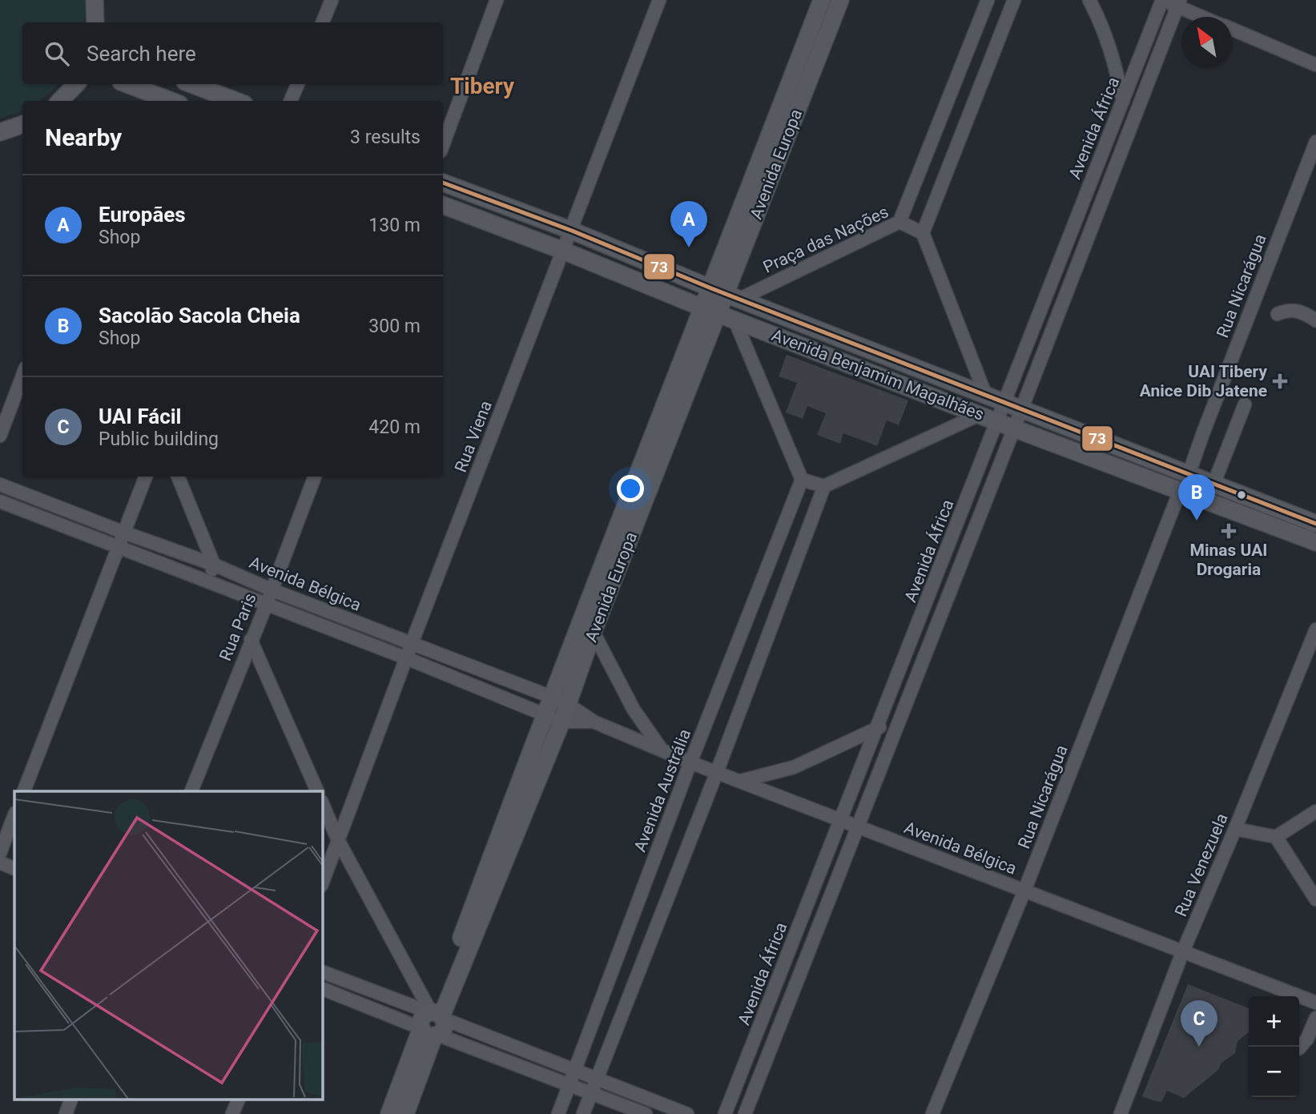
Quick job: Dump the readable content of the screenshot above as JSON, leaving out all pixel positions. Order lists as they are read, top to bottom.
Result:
{
  "streets": {
    "main road": ["Avenida Europa", "Avenida Benjamim Magalhães"],
    "street": [
      "Avenida África",
      "Praça das Nações",
      "Rua Nicarágua",
      "Rua Viena",
      "Avenida Bélgica",
      "Rua Paris",
      "Avenida Austrália",
      "Rua Venezuela"
    ]
  },
  "crossings": [
    ["Avenida África", "Avenida Benjamim Magalhães"],
    ["Avenida África", "Avenida Bélgica"],
    ["Avenida Europa", "Praça das Nações"],
    ["Avenida Europa", "Avenida Benjamim Magalhães"],
    ["Avenida Europa", "Avenida Bélgica"],
    ["Praça das Nações", "Avenida Benjamim Magalhães"],
    ["Rua Nicarágua", "Avenida Benjamim Magalhães"],
    ["Rua Nicarágua", "Avenida Bélgica"],
    ["Avenida Benjamim Magalhães", "Rua Viena"],
    ["Rua Viena", "Avenida Bélgica"],
    ["Avenida Bélgica", "Rua Paris"],
    ["Avenida Bélgica", "Avenida Austrália"],
    ["Avenida Bélgica", "Rua Venezuela"]
  ],
  "districts": ["Tibery"],
  "places": {
    "health": ["UAI Tibery Anice Dib Jatene", "Minas UAI Drogaria"]
  },
  "lines": ["transit line 73"],
  "north": "top left",
  "page": {
    "search": "Search here",
    "heading": ["Nearby", "3 results"],
    "list": [
      {
        "mark": "A",
        "name": "Europães",
        "note": "Shop",
        "value": "130 m"
      },
      {
        "mark": "B",
        "name": "Sacolão Sacola Cheia",
        "note": "Shop",
        "value": "300 m"
      },
      {
        "mark": "C",
        "name": "UAI Fácil",
        "note": "Public building",
        "value": "420 m"
      }
    ],
    "pins": ["A", "B", "C"],
    "map_buttons": ["+", "−"]
  }
}
